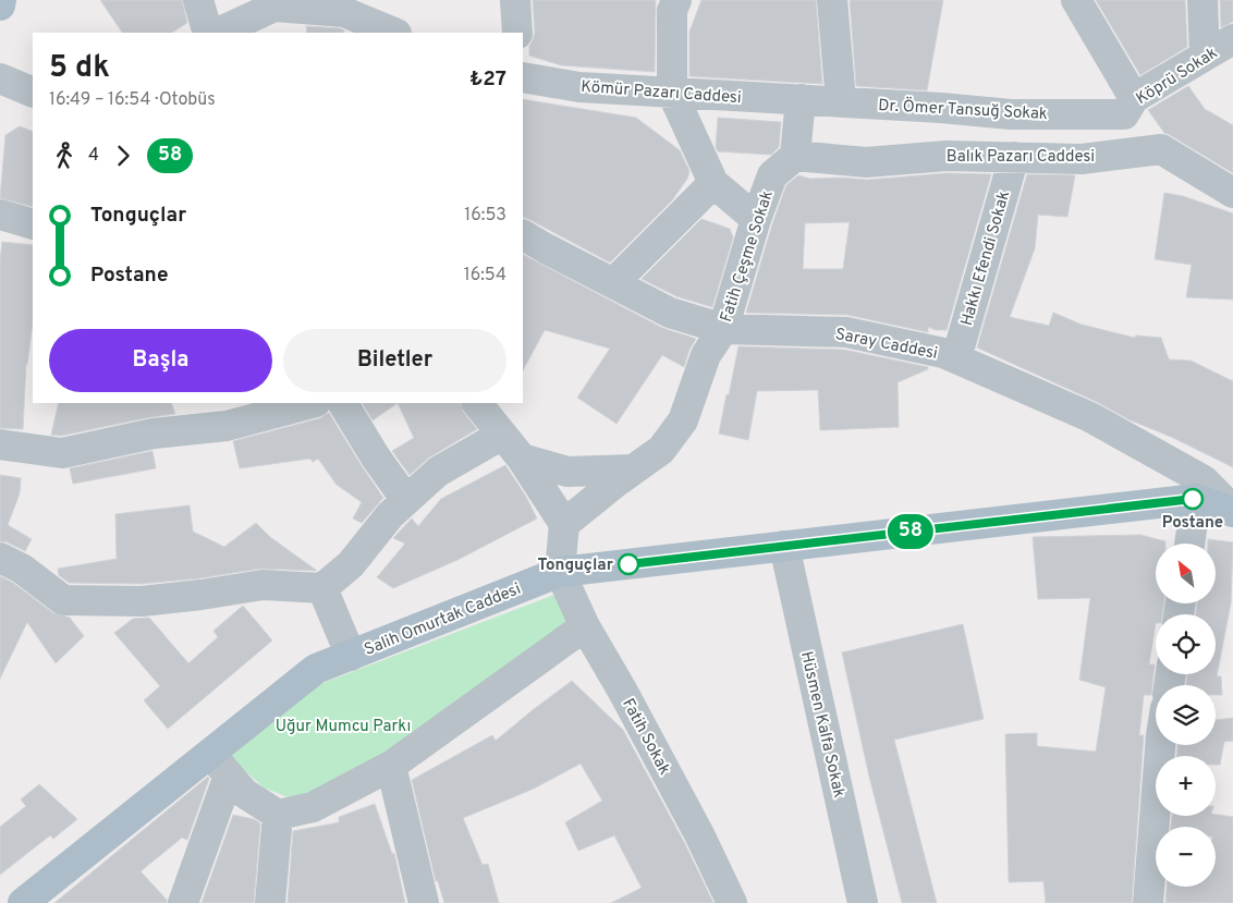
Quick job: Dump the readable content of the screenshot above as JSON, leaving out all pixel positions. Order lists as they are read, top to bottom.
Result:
{
  "streets": {
    "main road": ["Salih Omurtak Caddesi"],
    "street": [
      "Köprü Sokak",
      "Kömür Pazarı Caddesi",
      "Dr. Ömer Tansuğ Sokak",
      "Balık Pazarı Caddesi",
      "Fatih Çeşme Sokak",
      "Hakkı Efendi Sokak",
      "Saray Caddesi",
      "Hüsmen Kalfa Sokak",
      "Fatih Sokak"
    ]
  },
  "crossings": [
    ["Köprü Sokak", "Dr. Ömer Tansuğ Sokak"],
    ["Kömür Pazarı Caddesi", "Dr. Ömer Tansuğ Sokak"],
    ["Balık Pazarı Caddesi", "Fatih Çeşme Sokak"],
    ["Balık Pazarı Caddesi", "Hakkı Efendi Sokak"],
    ["Fatih Çeşme Sokak", "Saray Caddesi"],
    ["Hakkı Efendi Sokak", "Saray Caddesi"],
    ["Saray Caddesi", "Salih Omurtak Caddesi"],
    ["Salih Omurtak Caddesi", "Hüsmen Kalfa Sokak"],
    ["Salih Omurtak Caddesi", "Fatih Sokak"]
  ],
  "parks": ["Uğur Mumcu Parkı"],
  "places": ["Postane", "Tonguçlar"],
  "lines": ["bus line 58"],
  "north": "top left",
  "page": {
    "on_map": "58",
    "heading": ["5 dk", "16:49 – 16:54 · Otobüs", "₺27"],
    "legs": ["4", "58"],
    "list": [
      {
        "name": "Tonguçlar",
        "value": "16:53"
      },
      {
        "name": "Postane",
        "value": "16:54"
      }
    ],
    "buttons": ["Başla", "Biletler"],
    "map_buttons": ["+", "−"]
  }
}
